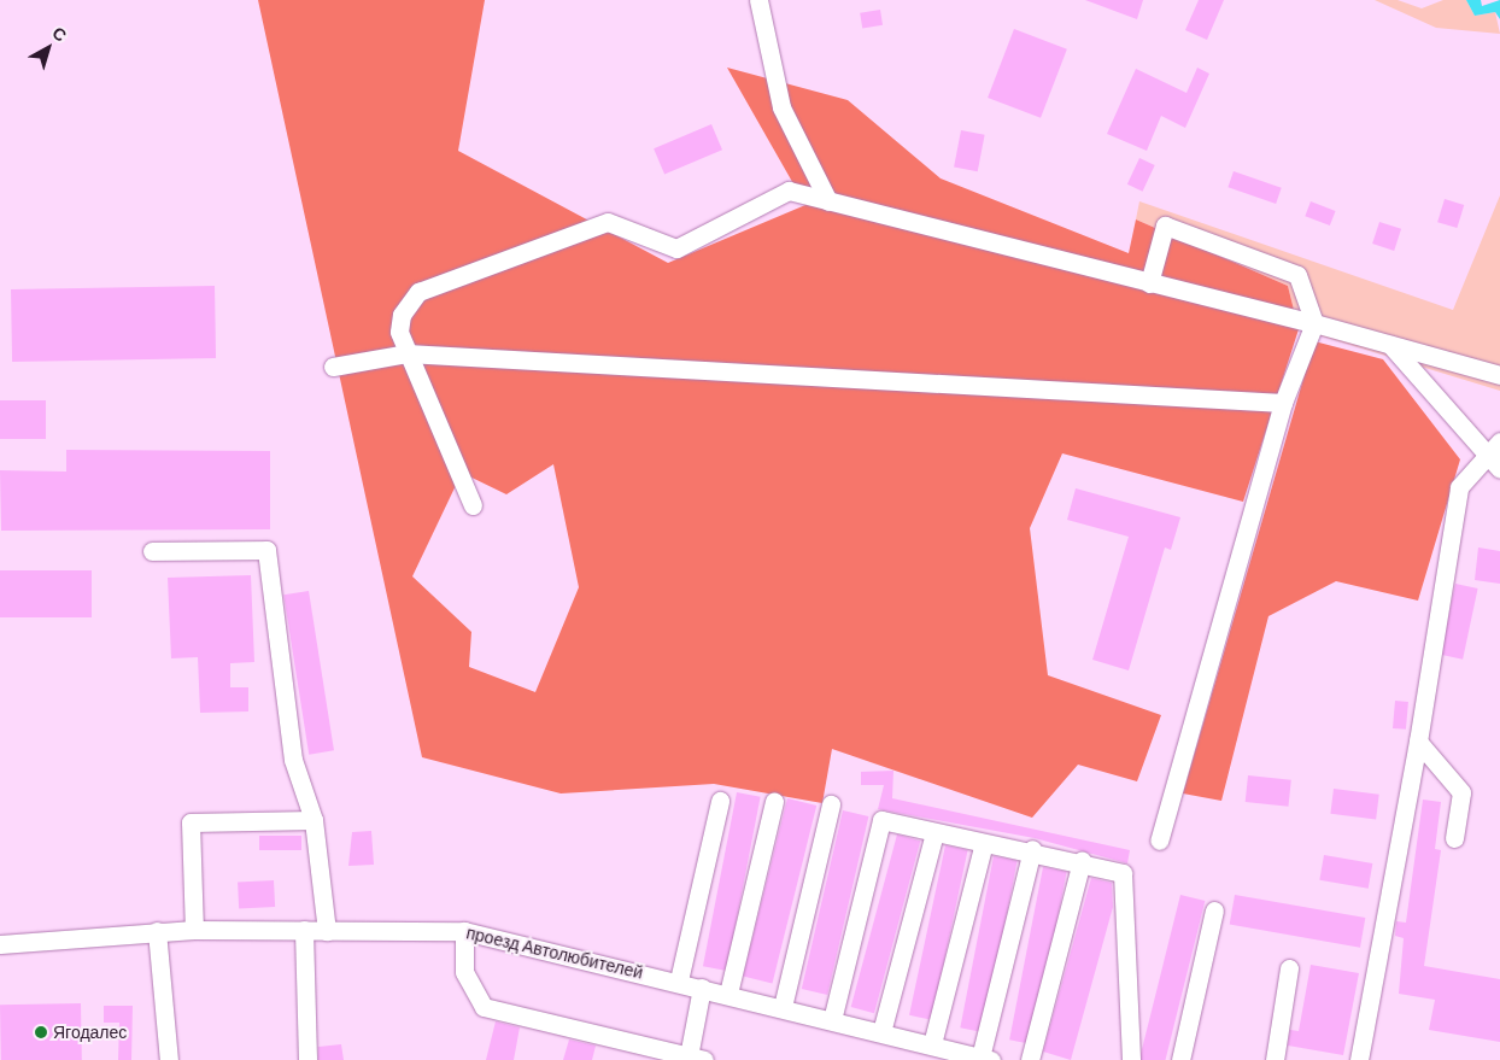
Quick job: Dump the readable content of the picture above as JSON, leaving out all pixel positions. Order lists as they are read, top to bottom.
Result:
{
  "streets": {
    "street": ["проезд Автолюбителей"]
  },
  "places": ["Ягодалес"],
  "north": "top right"
}
